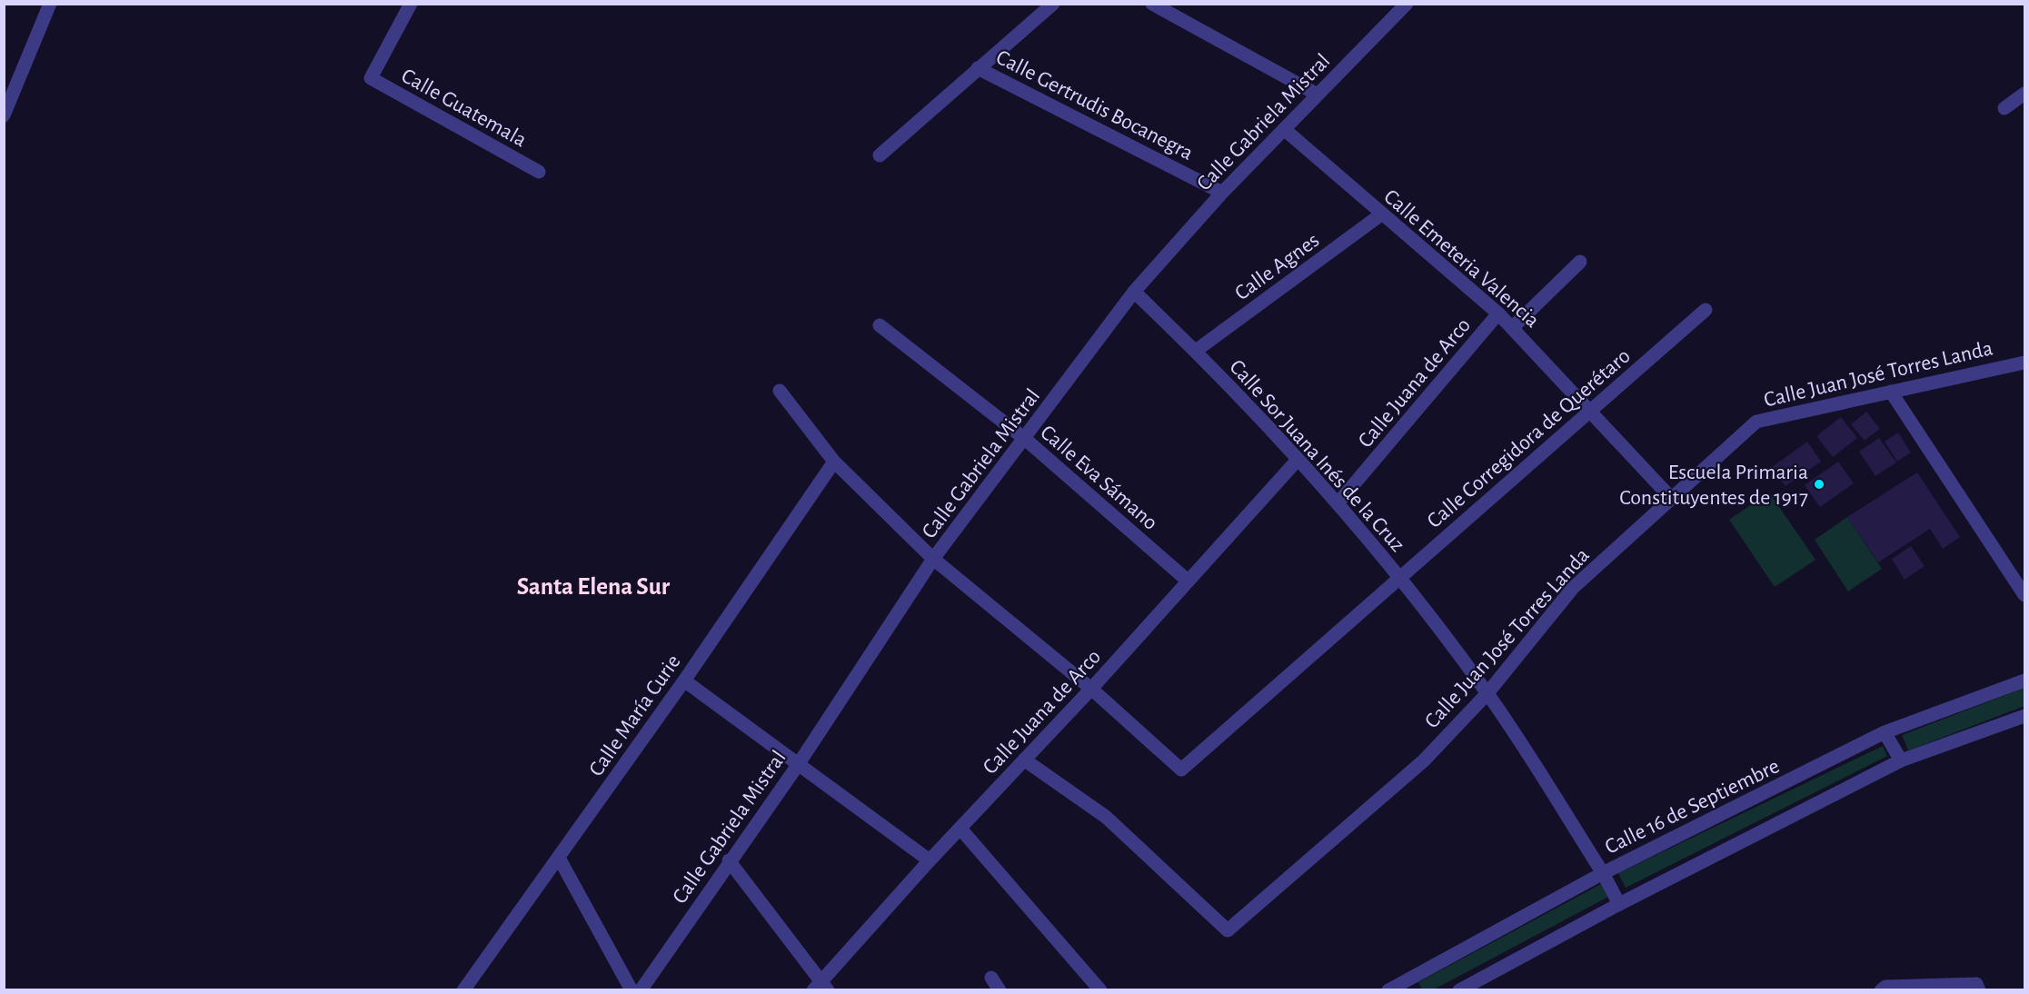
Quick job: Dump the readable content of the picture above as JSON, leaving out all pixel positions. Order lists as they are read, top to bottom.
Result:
{
  "streets": {
    "street": [
      "Calle Gertrudis Bocanegra",
      "Calle Guatemala",
      "Calle Gabriela Mistral",
      "Calle Emeteria Valencia",
      "Calle Agnes",
      "Calle Juan José Torres Landa",
      "Calle Juana de Arco",
      "Calle Corregidora de Querétaro",
      "Calle Sor Juana Inés de la Cruz",
      "Calle Eva Sámano",
      "Calle María Curie",
      "Calle 16 de Septiembre"
    ]
  },
  "crossings": [
    ["Calle Gertrudis Bocanegra", "Calle Gabriela Mistral"],
    ["Calle Gabriela Mistral", "Calle Emeteria Valencia"],
    ["Calle Gabriela Mistral", "Calle Sor Juana Inés de la Cruz"],
    ["Calle Gabriela Mistral", "Calle Eva Sámano"],
    ["Calle Emeteria Valencia", "Calle Agnes"],
    ["Calle Emeteria Valencia", "Calle Juan José Torres Landa"],
    ["Calle Emeteria Valencia", "Calle Juana de Arco"],
    ["Calle Emeteria Valencia", "Calle Corregidora de Querétaro"],
    ["Calle Agnes", "Calle Sor Juana Inés de la Cruz"],
    ["Calle Juan José Torres Landa", "Calle Juana de Arco"],
    ["Calle Juan José Torres Landa", "Calle Sor Juana Inés de la Cruz"],
    ["Calle Juana de Arco", "Calle Corregidora de Querétaro"],
    ["Calle Juana de Arco", "Calle Sor Juana Inés de la Cruz"],
    ["Calle Juana de Arco", "Calle Eva Sámano"],
    ["Calle Corregidora de Querétaro", "Calle Sor Juana Inés de la Cruz"],
    ["Calle Sor Juana Inés de la Cruz", "Calle 16 de Septiembre"]
  ],
  "districts": ["Santa Elena Sur"],
  "places": ["Escuela Primaria Constituyentes de 1917"]
}
